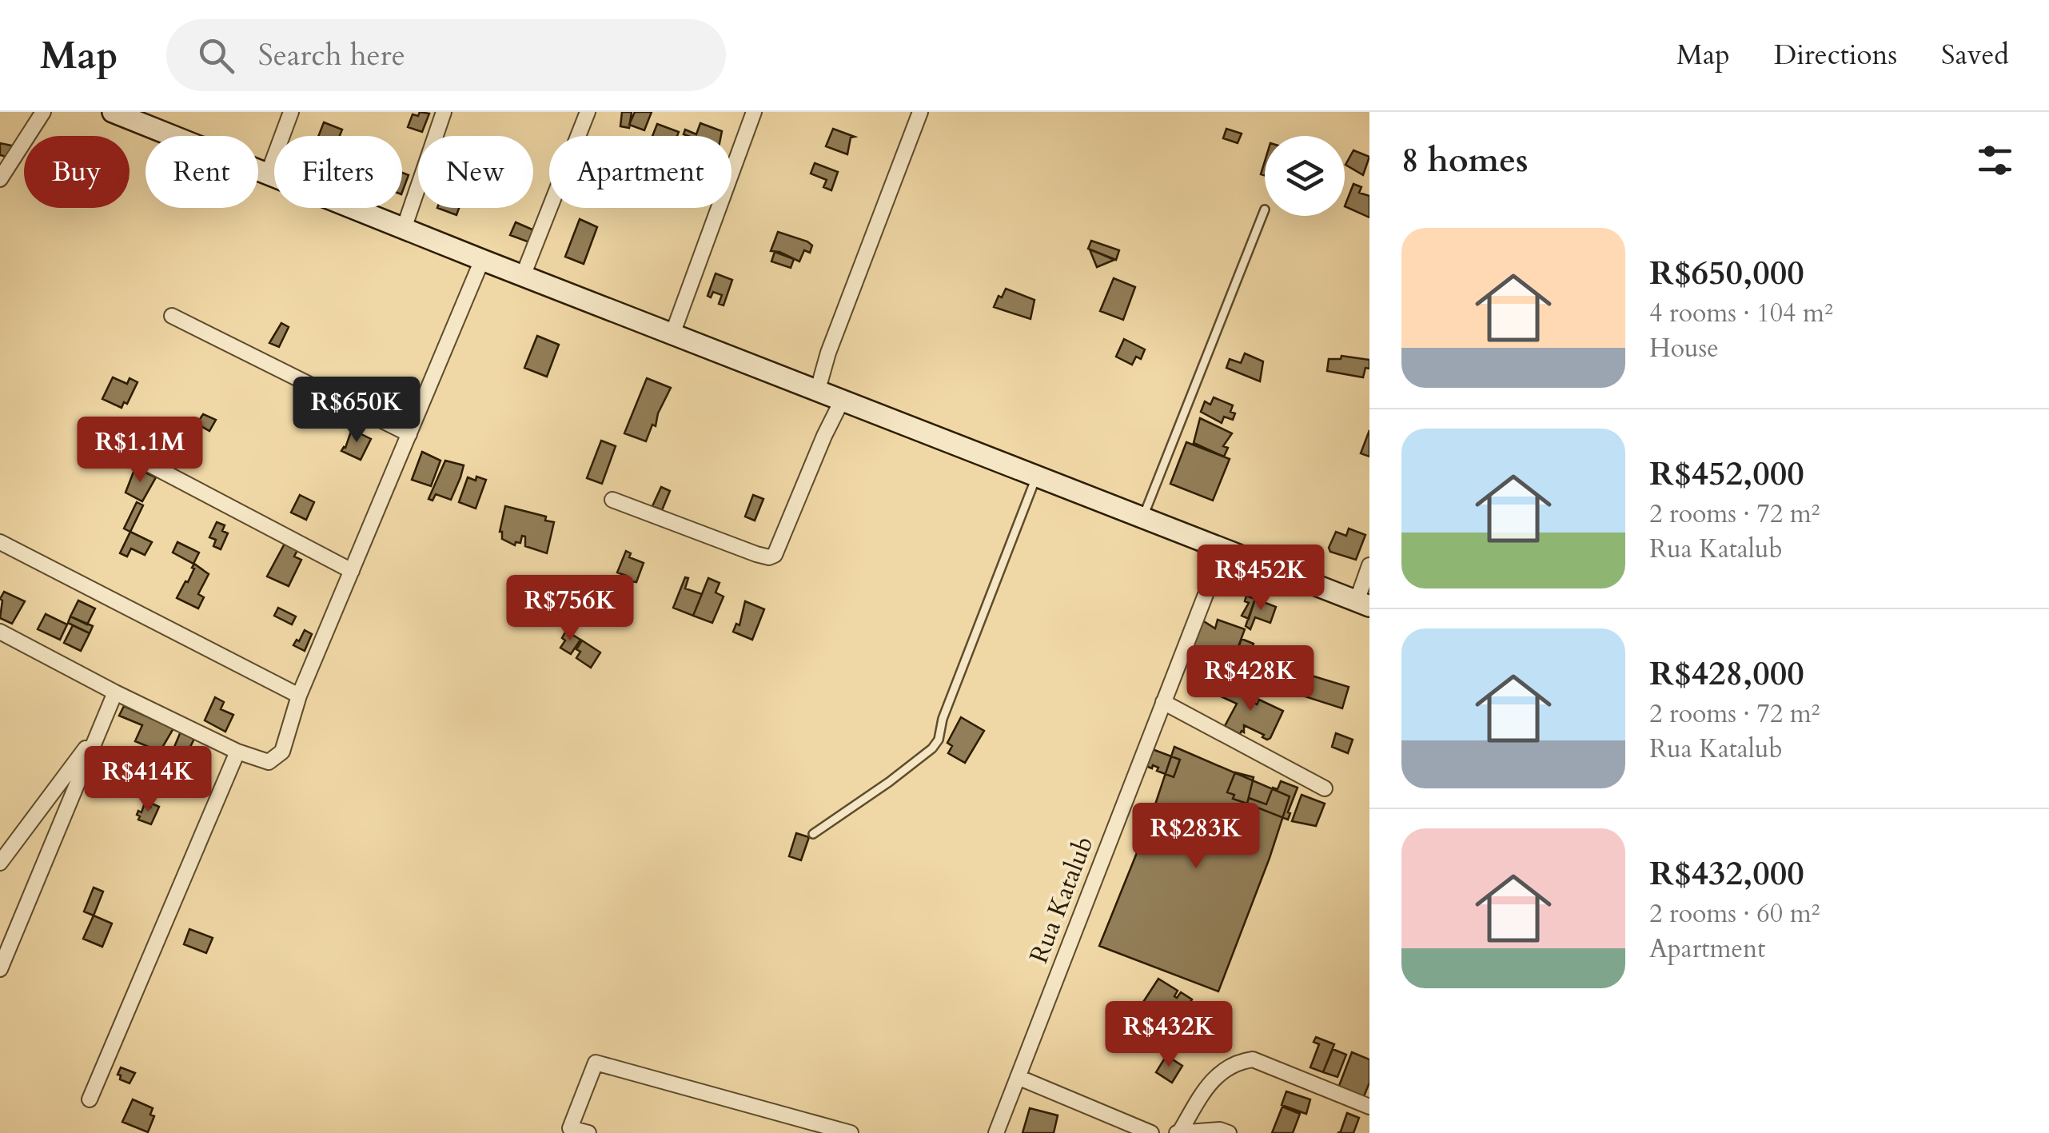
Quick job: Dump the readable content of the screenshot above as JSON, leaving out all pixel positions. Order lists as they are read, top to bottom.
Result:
{
  "streets": {
    "street": ["Rua Katalub"]
  },
  "page": {
    "header": "Map",
    "search": "Search here",
    "nav": ["Map", "Directions", "Saved"],
    "heading": "8 homes",
    "chip": [
      "Buy",
      "Rent",
      "Filters",
      "New",
      "Apartment"
    ],
    "list": [
      {
        "name": "R$650,000",
        "note": "4 rooms · 104 m² · House"
      },
      {
        "name": "R$452,000",
        "note": "2 rooms · 72 m² · Rua Katalub"
      },
      {
        "name": "R$428,000",
        "note": "2 rooms · 72 m² · Rua Katalub"
      },
      {
        "name": "R$432,000",
        "note": "2 rooms · 60 m² · Apartment"
      }
    ],
    "price": [
      "R$650K",
      "R$1.1M",
      "R$452K",
      "R$756K",
      "R$428K",
      "R$414K",
      "R$283K",
      "R$432K"
    ]
  }
}
